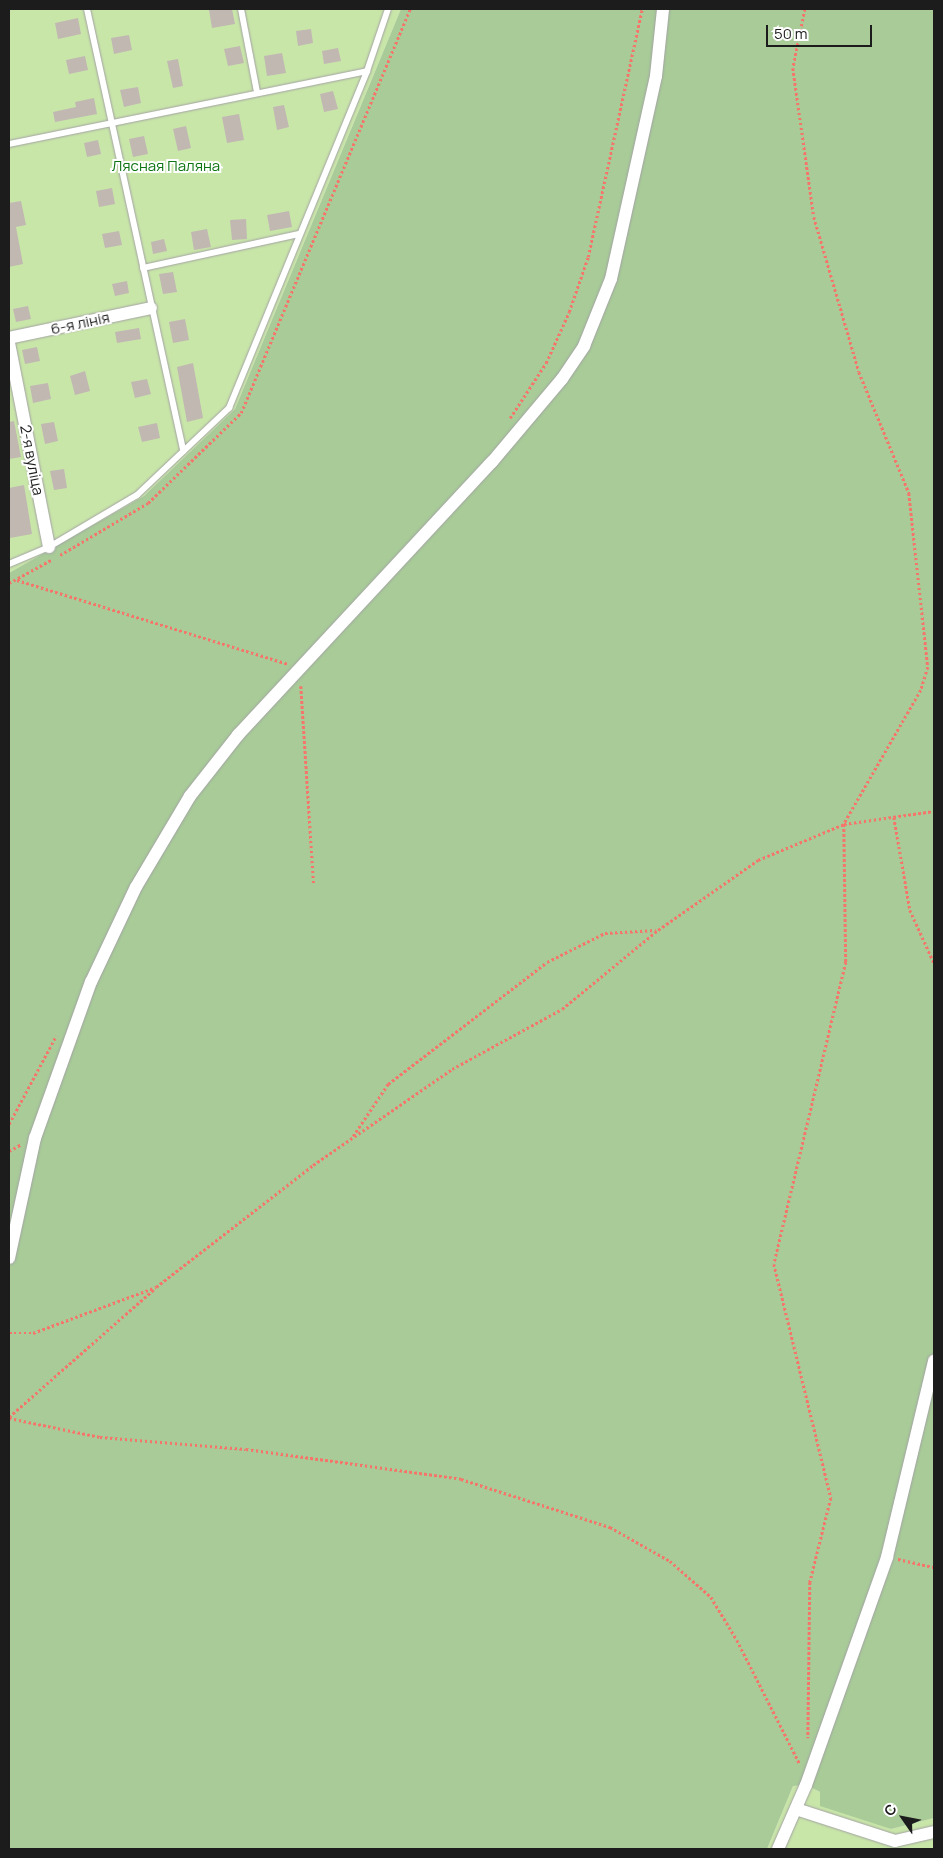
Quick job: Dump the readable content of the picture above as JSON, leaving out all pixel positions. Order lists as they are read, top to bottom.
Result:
{
  "streets": {
    "street": ["6-я лінія", "2-я вуліца"]
  },
  "parks": ["Лясная Паляна"],
  "scale_bar": "50 m",
  "north": "top left"
}
